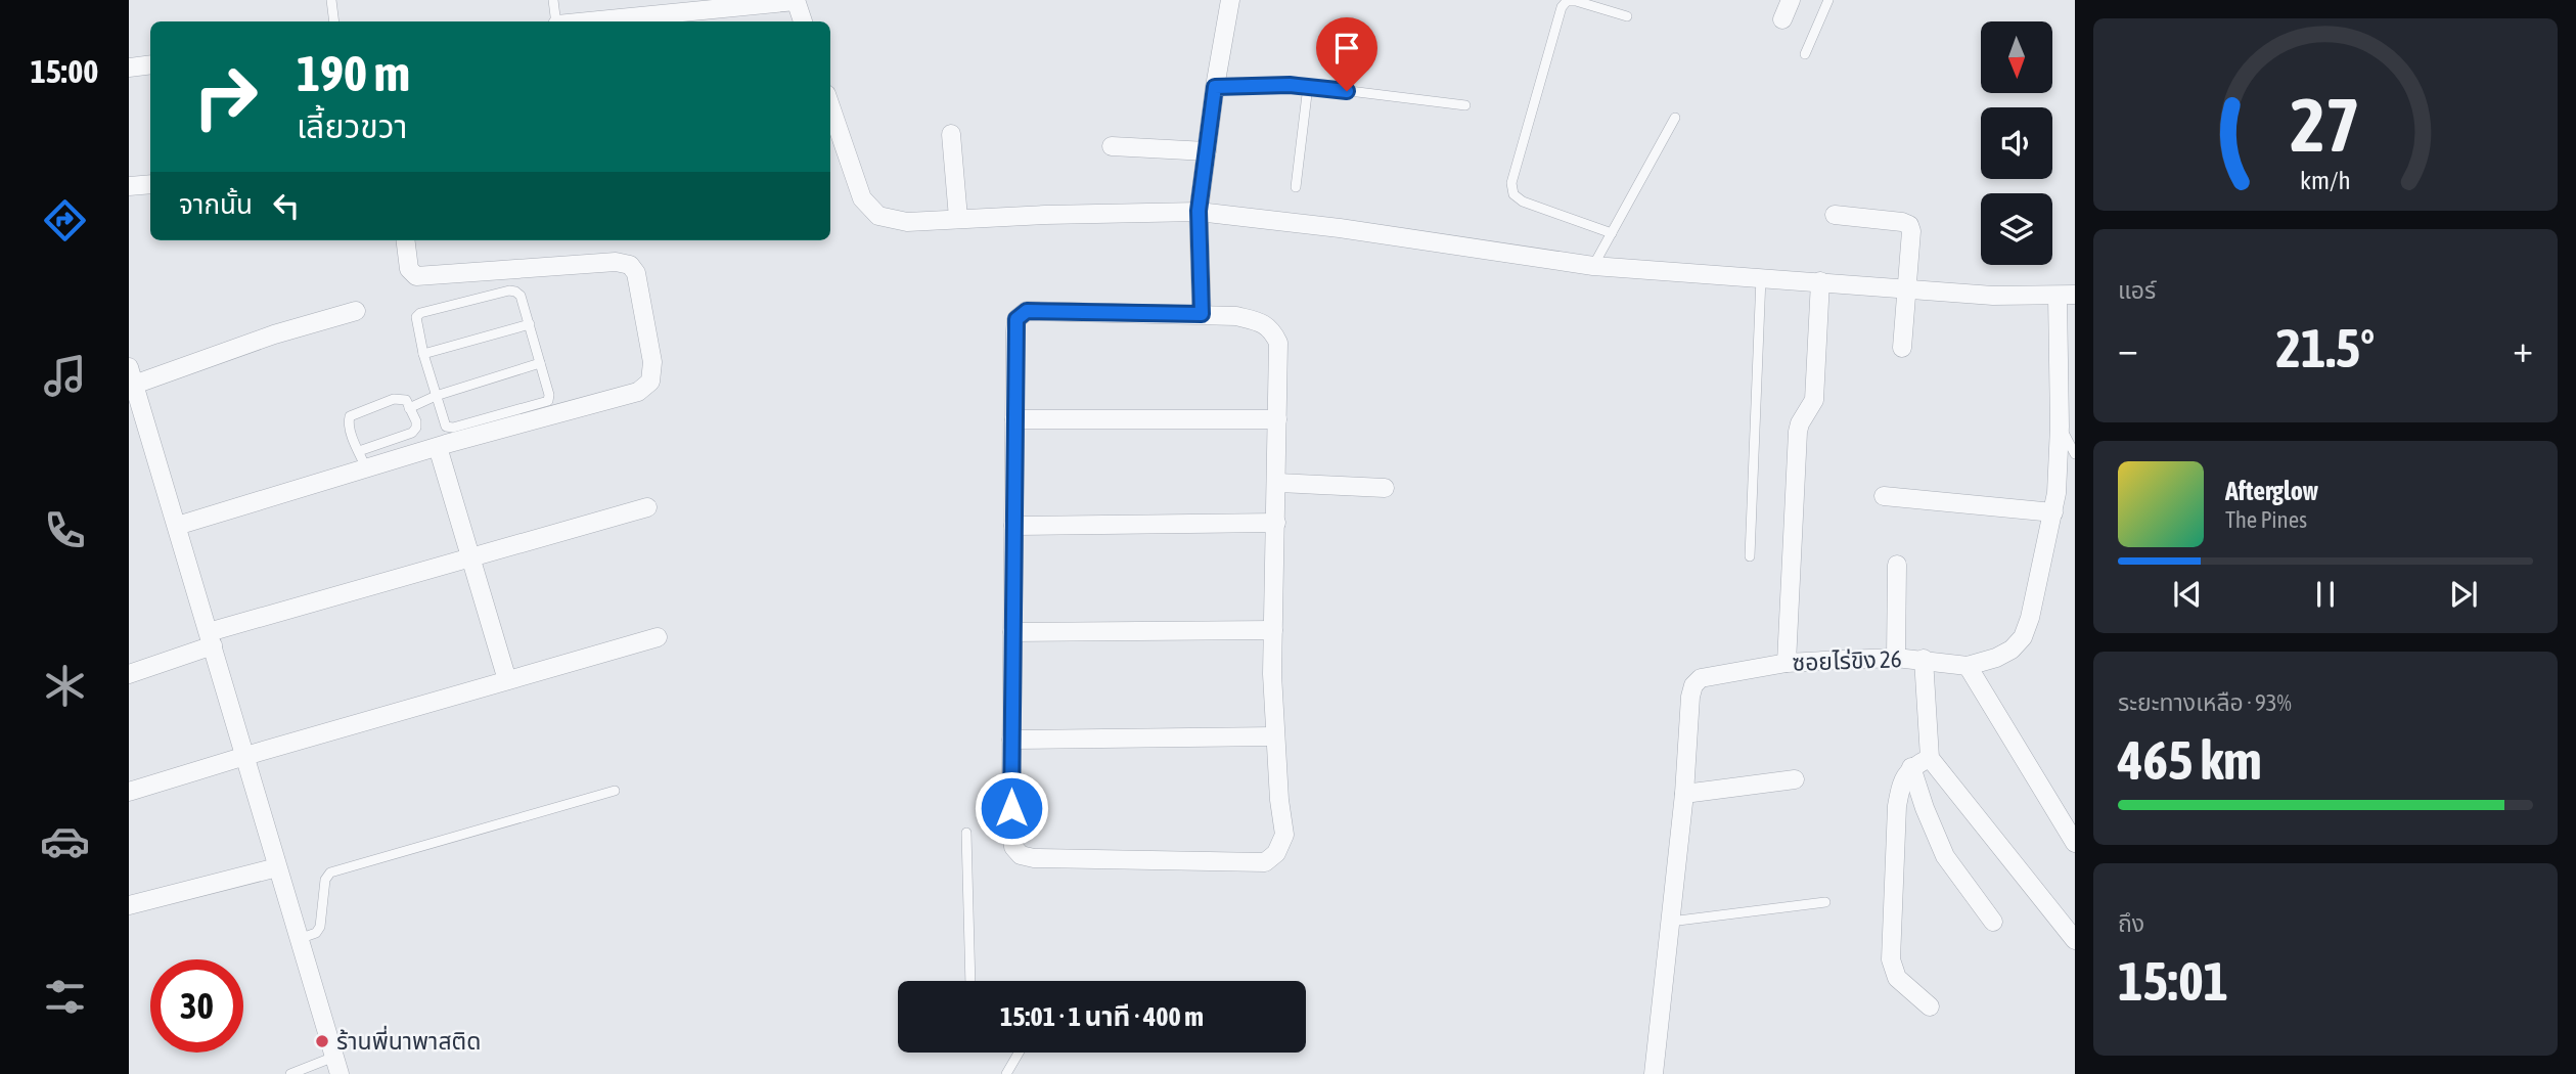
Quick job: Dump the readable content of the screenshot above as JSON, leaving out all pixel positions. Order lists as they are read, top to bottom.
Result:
{
  "streets": {
    "street": ["ซอยไร่ขิง 26"]
  },
  "places": ["ร้านพี่นาพาสติด"],
  "north": "bottom",
  "page": {
    "tabs": "15:00",
    "turn": ["190 m", "เลี้ยวขวา"],
    "then": "จากนั้น",
    "tile": [
      "แอร์",
      ["ระยะทางเหลือ · 93%", "465 km"],
      ["ถึง", "15:01"]
    ],
    "heat": ["−", "21.5°", "+"],
    "song": ["Afterglow", "The Pines"],
    "limit": "30",
    "trip": "15:01 · 1 นาที · 400 m",
    "gauge": ["27", "km/h"]
  }
}
